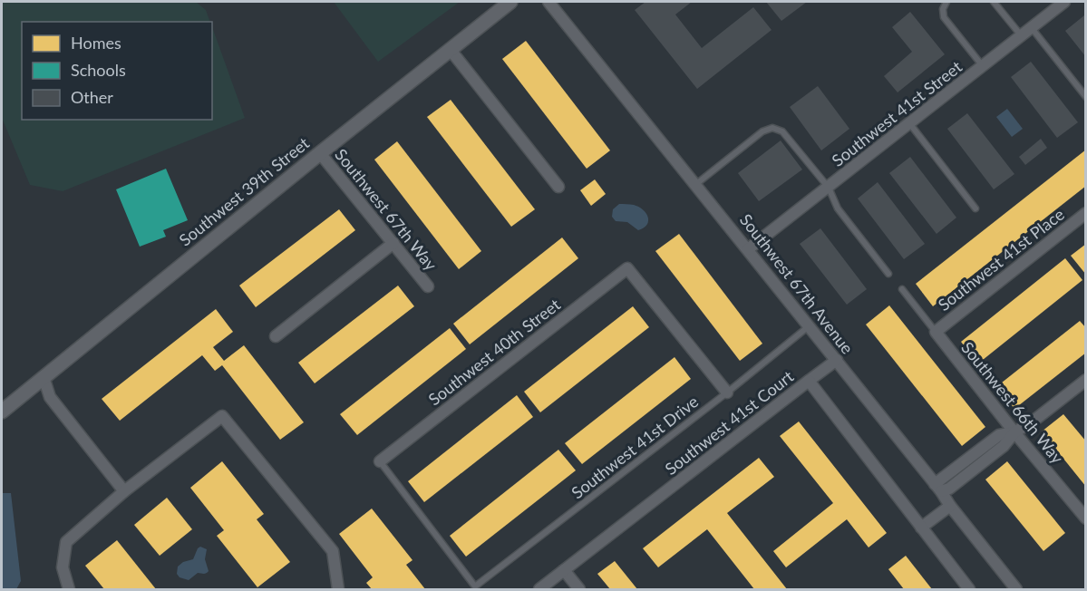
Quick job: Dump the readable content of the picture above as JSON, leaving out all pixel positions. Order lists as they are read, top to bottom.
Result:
{
  "streets": {
    "street": [
      "Southwest 41st Street",
      "Southwest 39th Street",
      "Southwest 67th Way",
      "Southwest 41st Place",
      "Southwest 67th Avenue",
      "Southwest 40th Street",
      "Southwest 66th Way",
      "Southwest 41st Court"
    ],
    "lane": ["Southwest 41st Drive"]
  },
  "crossings": [
    ["Southwest 41st Street", "Southwest 67th Avenue"],
    ["Southwest 39th Street", "Southwest 67th Way"],
    ["Southwest 41st Place", "Southwest 66th Way"],
    ["Southwest 67th Avenue", "Southwest 41st Drive"],
    ["Southwest 40th Street", "Southwest 41st Drive"]
  ],
  "legend": ["Homes", "Schools", "Other"]
}
